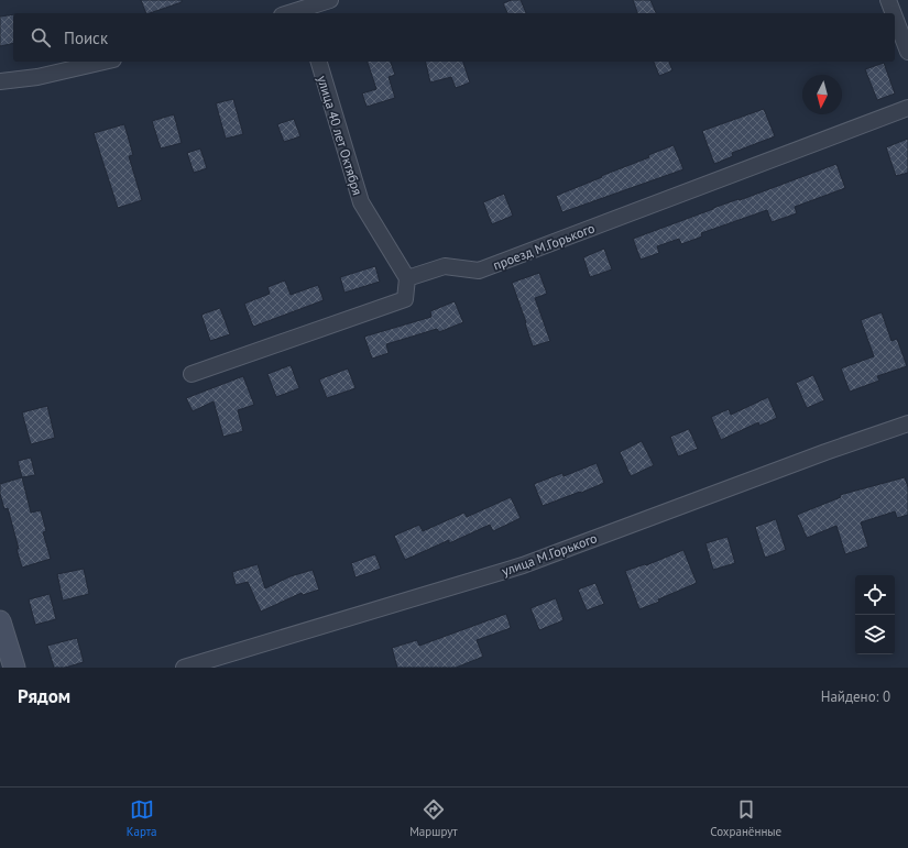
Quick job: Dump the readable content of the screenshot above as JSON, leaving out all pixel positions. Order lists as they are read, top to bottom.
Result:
{
  "streets": {
    "street": ["улица 40 лет Октября", "проезд М.Горького", "улица М.Горького"]
  },
  "crossings": [
    ["улица 40 лет Октября", "проезд М.Горького"]
  ],
  "north": "bottom",
  "page": {
    "search": "Поиск",
    "heading": ["Рядом", "Найдено: 0"],
    "nav": ["Карта", "Маршрут", "Сохранённые"]
  }
}
